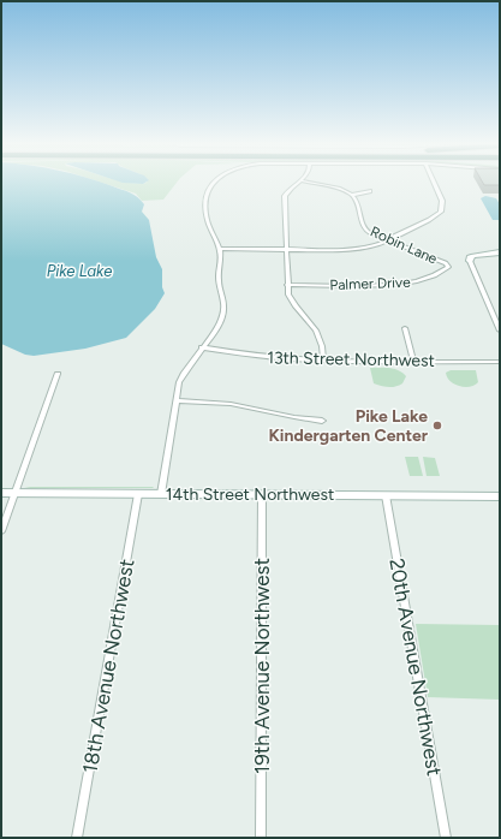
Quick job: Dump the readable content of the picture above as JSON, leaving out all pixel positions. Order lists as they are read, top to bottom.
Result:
{
  "streets": {
    "street": [
      "Robin Lane",
      "Palmer Drive",
      "13th Street Northwest",
      "14th Street Northwest",
      "18th Avenue Northwest",
      "19th Avenue Northwest",
      "20th Avenue Northwest"
    ]
  },
  "crossings": [
    ["Robin Lane", "Palmer Drive"],
    ["14th Street Northwest", "18th Avenue Northwest"],
    ["14th Street Northwest", "19th Avenue Northwest"],
    ["14th Street Northwest", "20th Avenue Northwest"]
  ],
  "water": ["Pike Lake"],
  "places": ["Pike Lake Kindergarten Center"]
}
